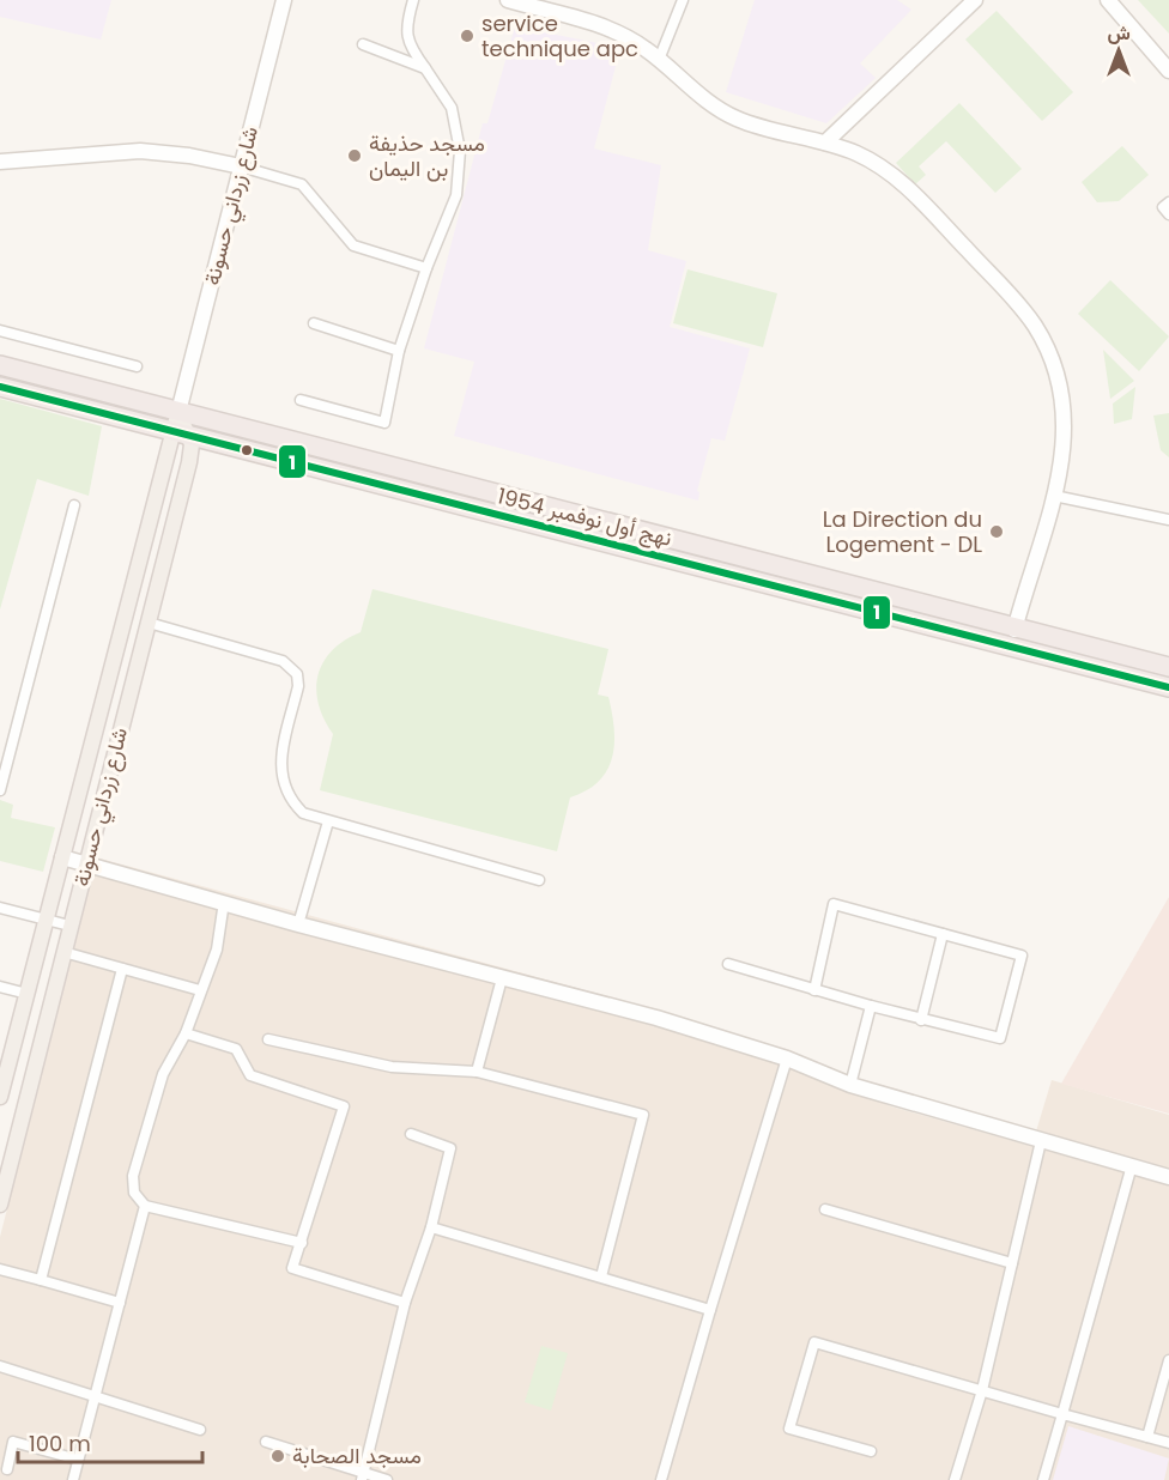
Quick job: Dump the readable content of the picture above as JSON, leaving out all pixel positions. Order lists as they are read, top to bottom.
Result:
{
  "streets": {
    "highway": ["نهج أول نوفمبر 1954"],
    "main road": ["شارع زرداني حسونة"]
  },
  "crossings": [
    ["شارع زرداني حسونة", "نهج أول نوفمبر 1954"]
  ],
  "places": [
    "service technique apc",
    "مسجد حذيفة بن اليمان",
    "La Direction du Logement - DL",
    "مسجد الصحابة"
  ],
  "lines": ["transit line 1"],
  "scale_bar": "100 m",
  "north": "top"
}
